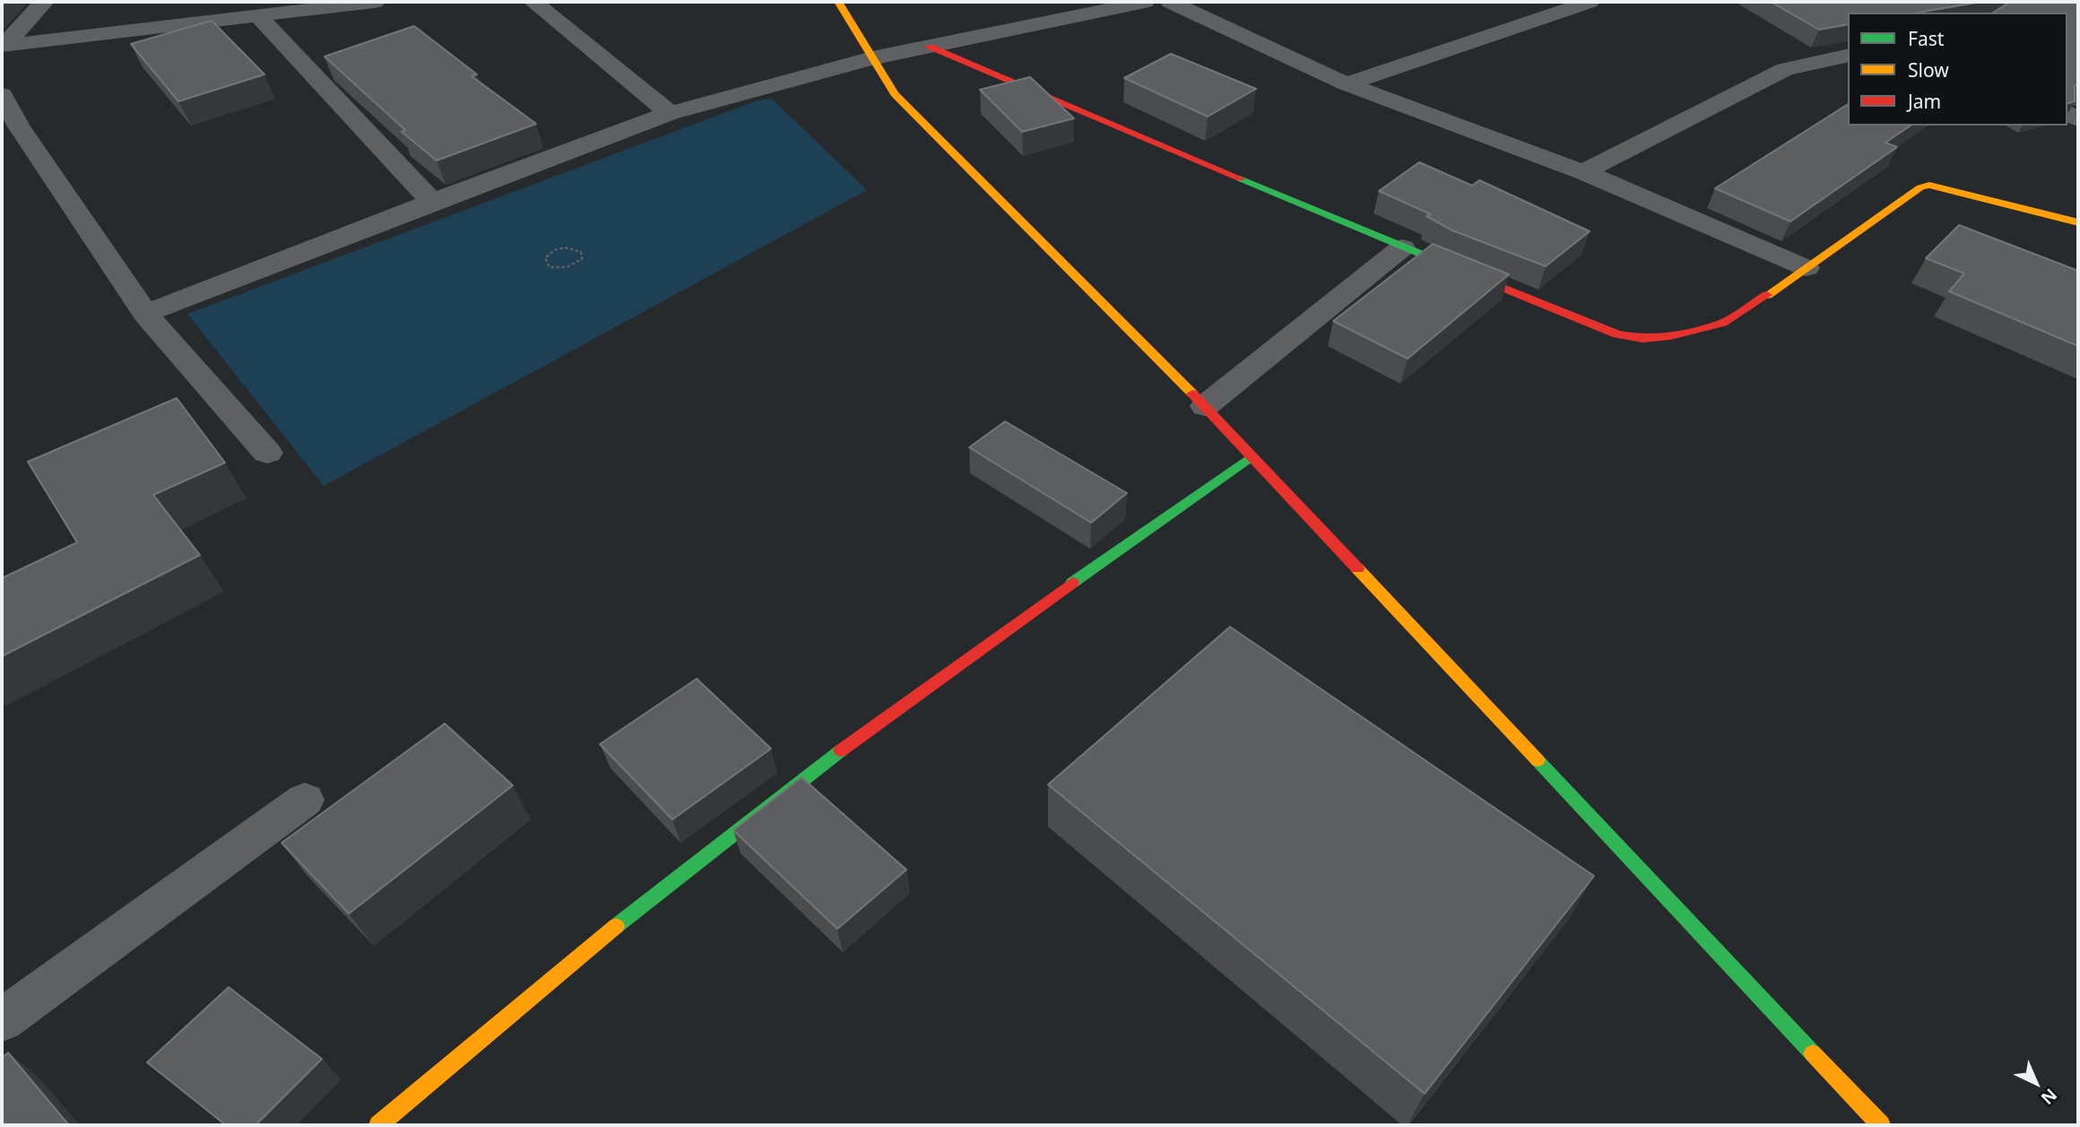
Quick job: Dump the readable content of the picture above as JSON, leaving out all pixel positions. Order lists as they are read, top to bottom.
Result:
{
  "legend": ["Fast", "Slow", "Jam"],
  "north": "bottom right"
}
